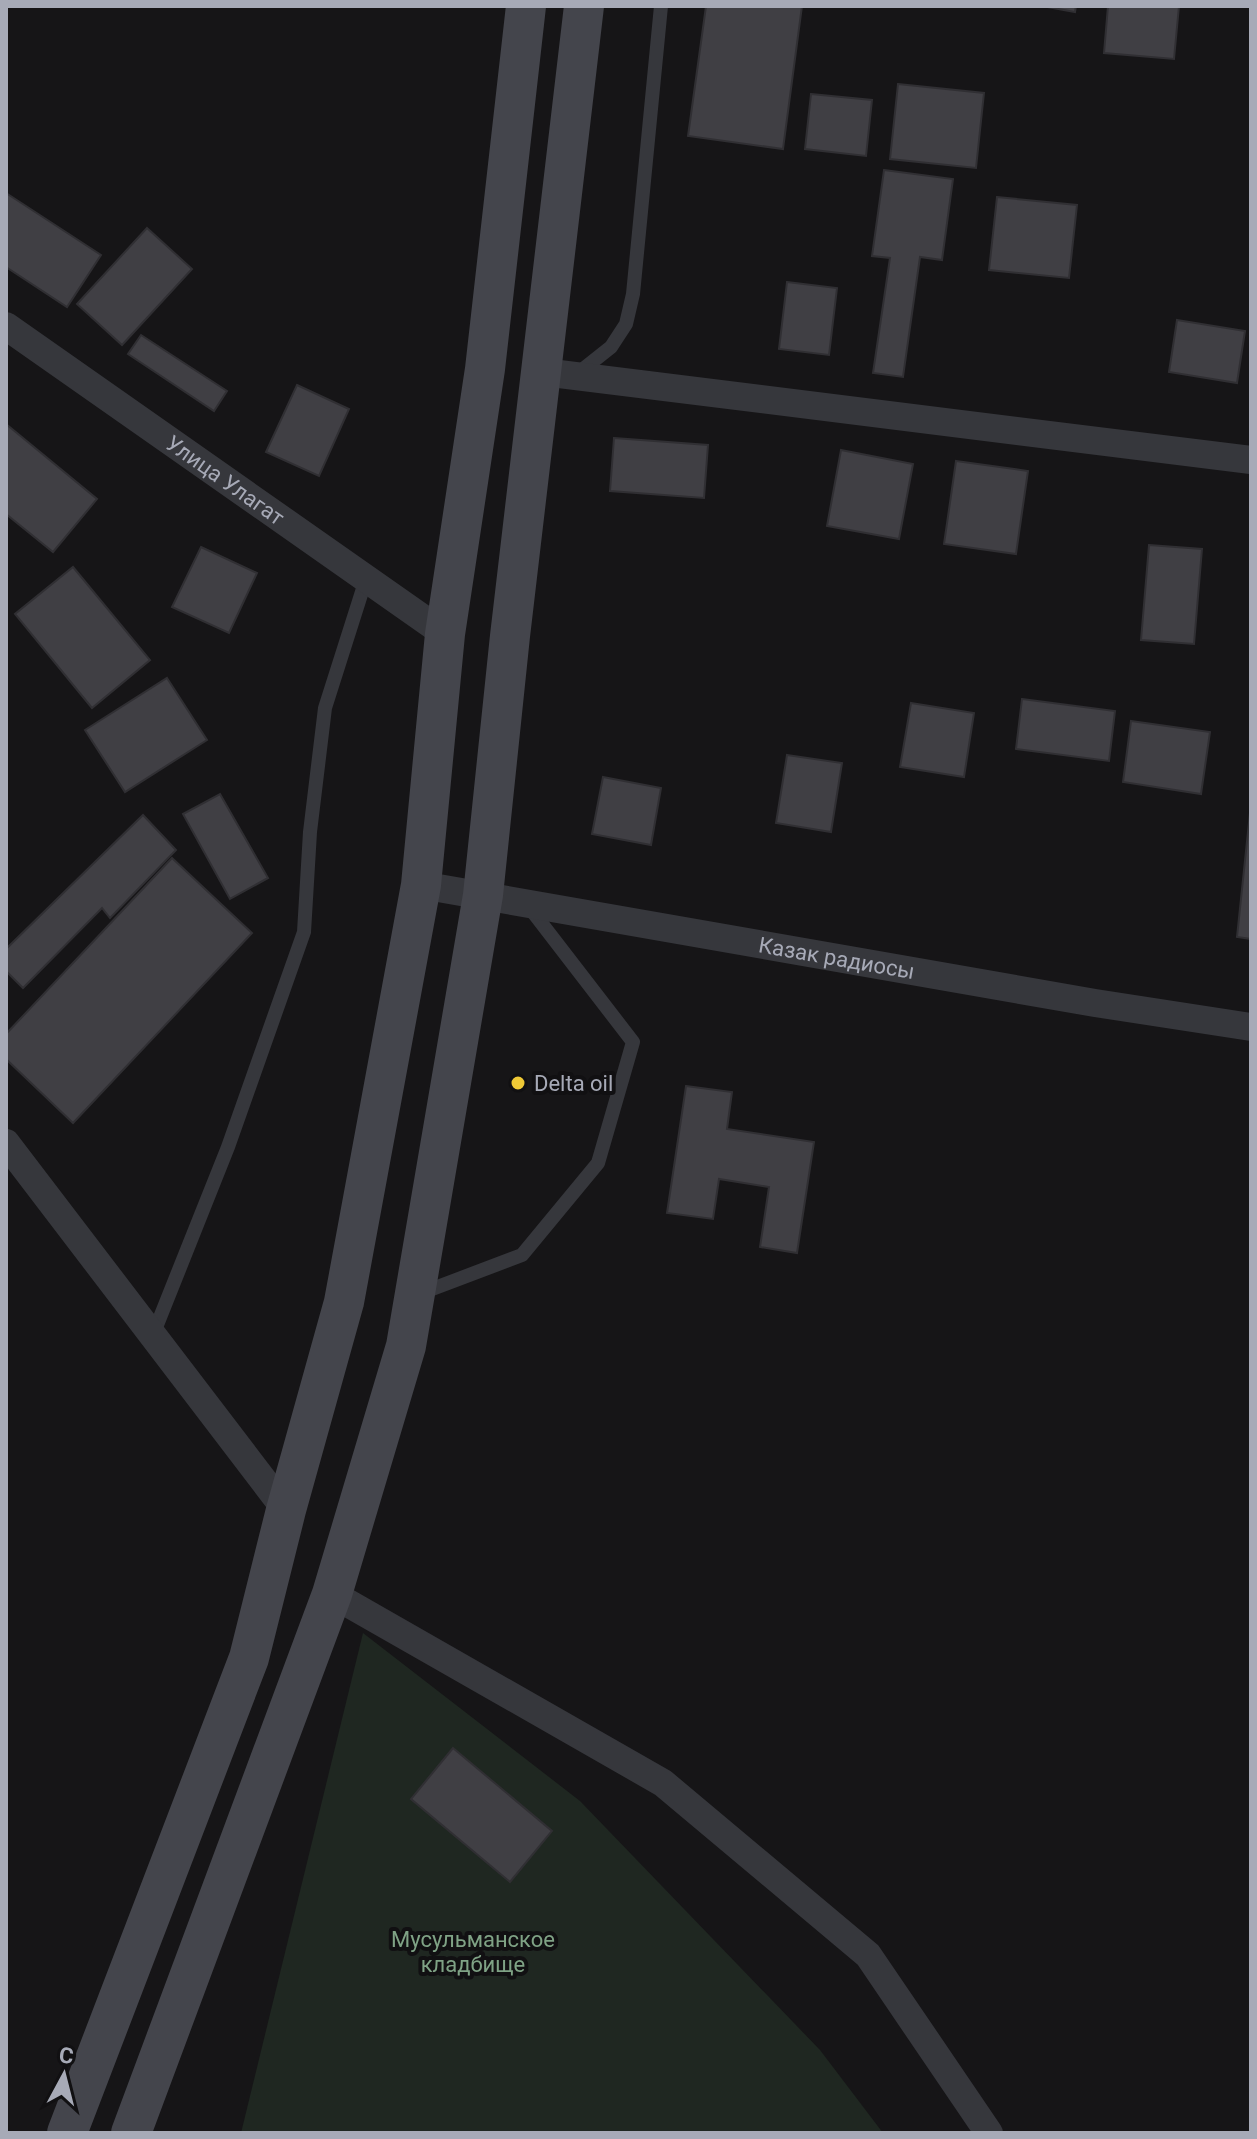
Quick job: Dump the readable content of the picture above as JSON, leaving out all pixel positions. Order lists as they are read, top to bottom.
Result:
{
  "streets": {
    "street": ["Улица Улагат", "Казак радиосы"]
  },
  "parks": ["Мусульманское кладбище"],
  "places": ["Delta oil"],
  "north": "top"
}
